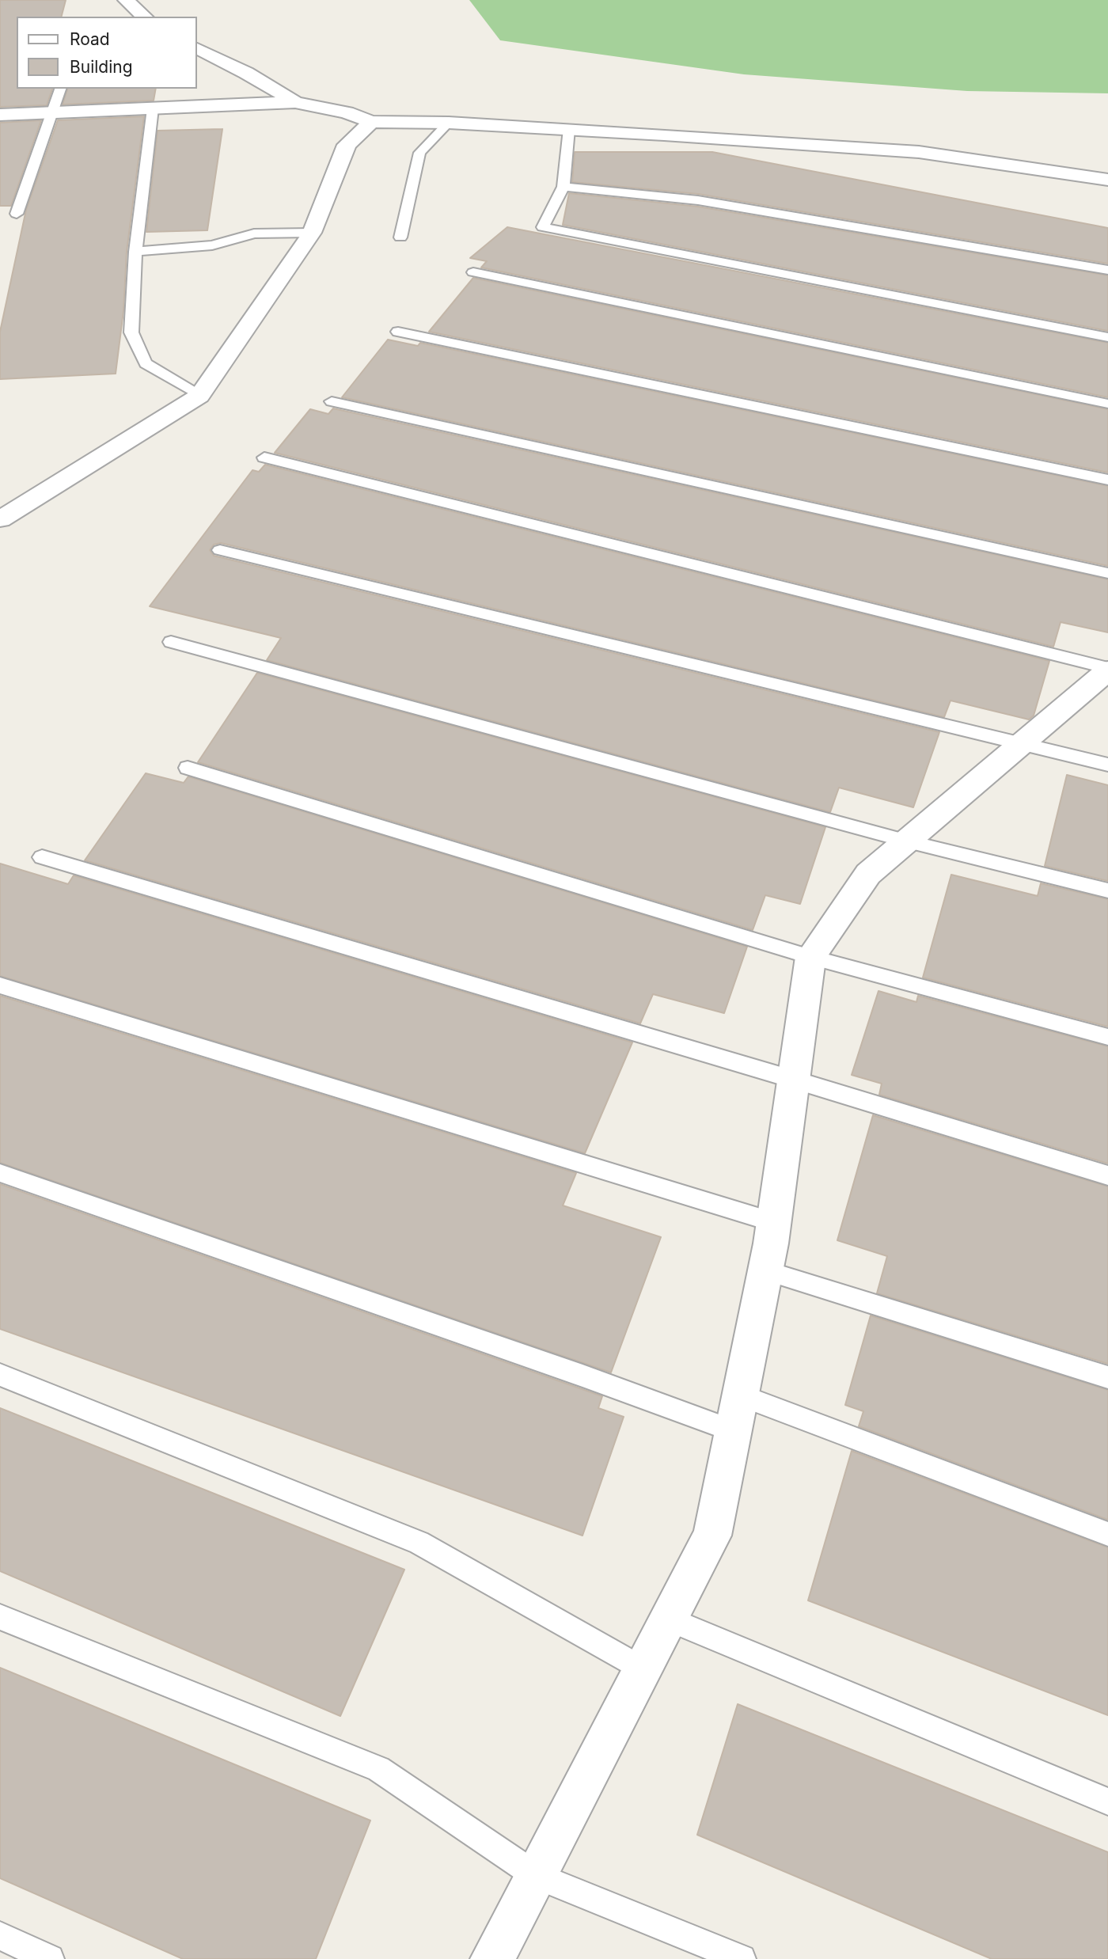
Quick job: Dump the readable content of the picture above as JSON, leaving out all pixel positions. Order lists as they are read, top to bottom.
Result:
{
  "legend": ["Road", "Building"]
}
